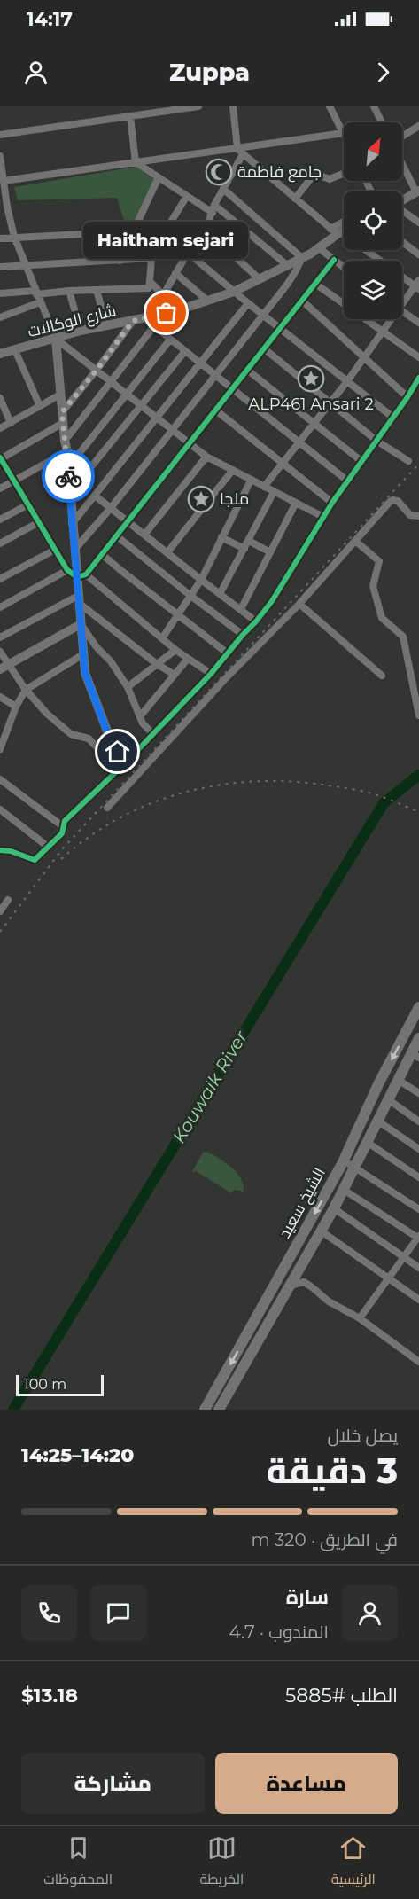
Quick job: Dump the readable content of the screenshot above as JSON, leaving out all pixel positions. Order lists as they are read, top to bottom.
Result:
{
  "streets": {
    "main road": ["الشيخ سعيد"],
    "street": ["شارع الوكالات"]
  },
  "water": ["Kouwaik River"],
  "places": {
    "mosque": ["جامع فاطمة"],
    "other": ["Haitham sejari"],
    "place": ["ALP461 Ansari 2", "ملجا"]
  },
  "scale_bar": "100 m",
  "north": "top right",
  "page": {
    "status": "14:17",
    "header": "Zuppa",
    "bubble": "Haitham sejari",
    "scale": "100 m",
    "heading": ["3 دقيقة", "يصل خلال", "14:20–14:25"],
    "panel": [
      "سارة",
      "المندوب · 4.7",
      "الطلب #5885",
      "$13.18"
    ],
    "bar": "في الطريق · 320 m",
    "buttons": ["مساعدة", "مشاركة"],
    "tabs": ["الرئيسية", "الخريطة", "المحفوظات"]
  }
}
